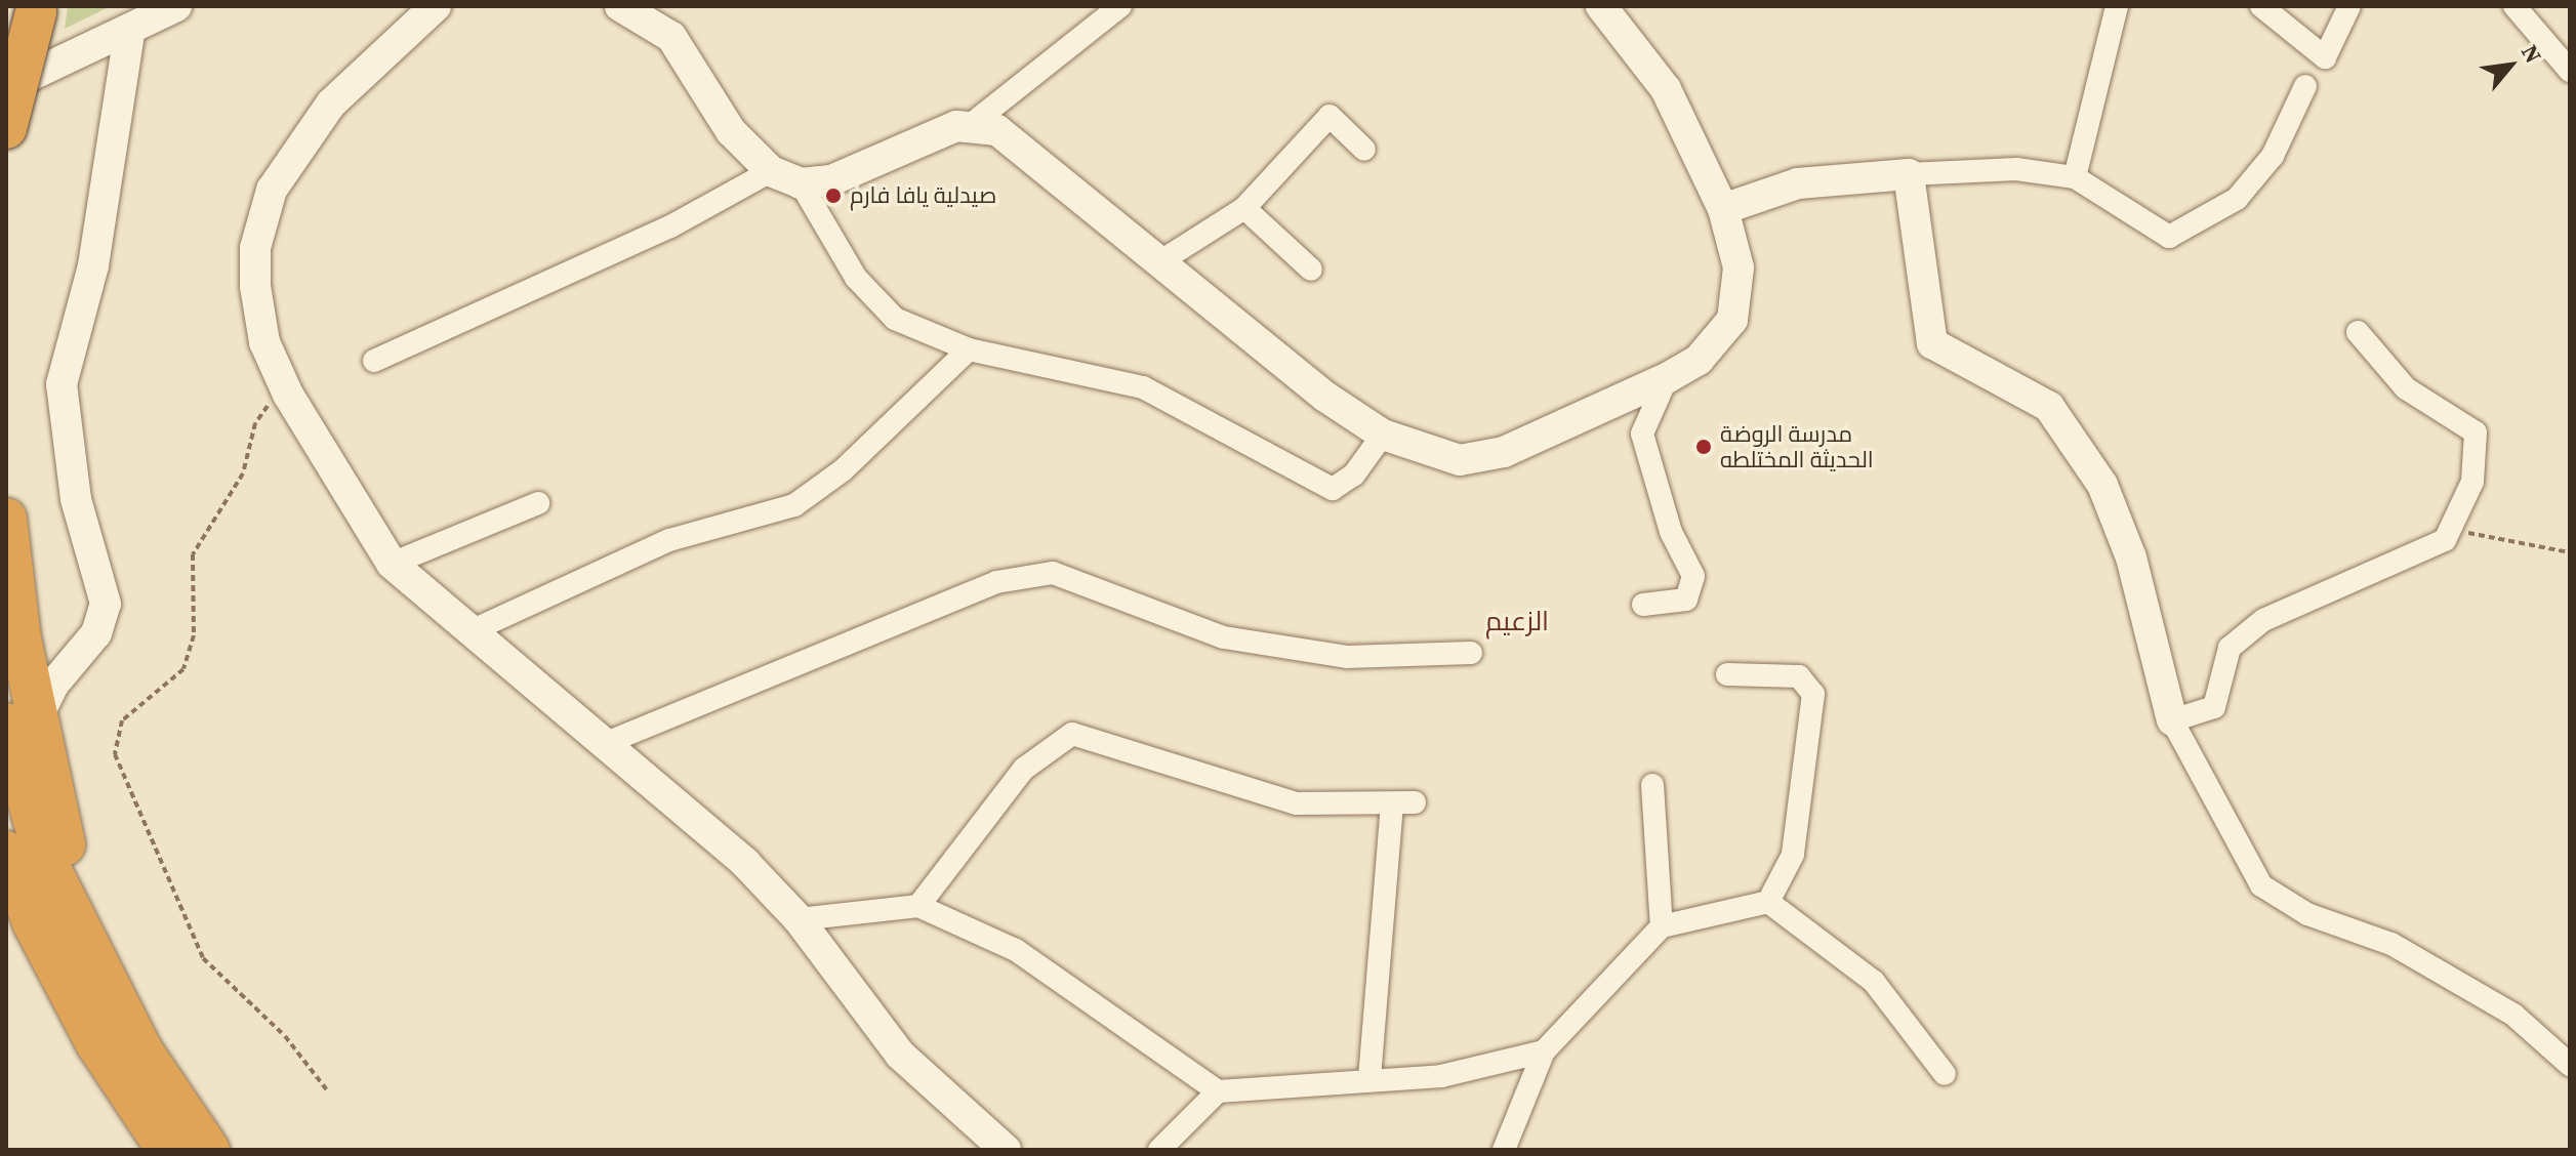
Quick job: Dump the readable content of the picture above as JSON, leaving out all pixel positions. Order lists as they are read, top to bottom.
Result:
{
  "districts": ["الزعيم"],
  "places": ["صيدلية يافا فارم", "مدرسة الروضة الحديثة المختلطه"],
  "north": "top right"
}
